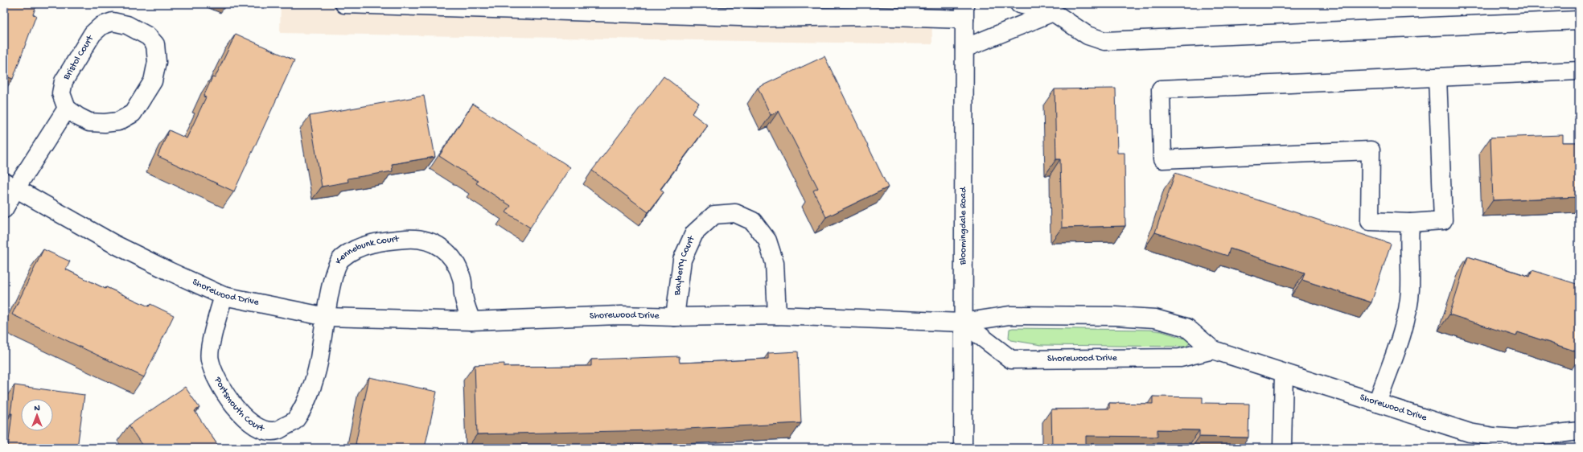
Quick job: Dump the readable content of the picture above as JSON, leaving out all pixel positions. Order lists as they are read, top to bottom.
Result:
{
  "streets": {
    "street": [
      "Bristol Court",
      "Bloomingdale Road",
      "Kennebunk Court",
      "Bayberry Court",
      "Shorewood Drive",
      "Portsmouth Court"
    ]
  },
  "crossings": [
    ["Bloomingdale Road", "Shorewood Drive"],
    ["Kennebunk Court", "Shorewood Drive"],
    ["Kennebunk Court", "Portsmouth Court"],
    ["Bayberry Court", "Shorewood Drive"],
    ["Shorewood Drive", "Portsmouth Court"]
  ],
  "north": "top"
}
